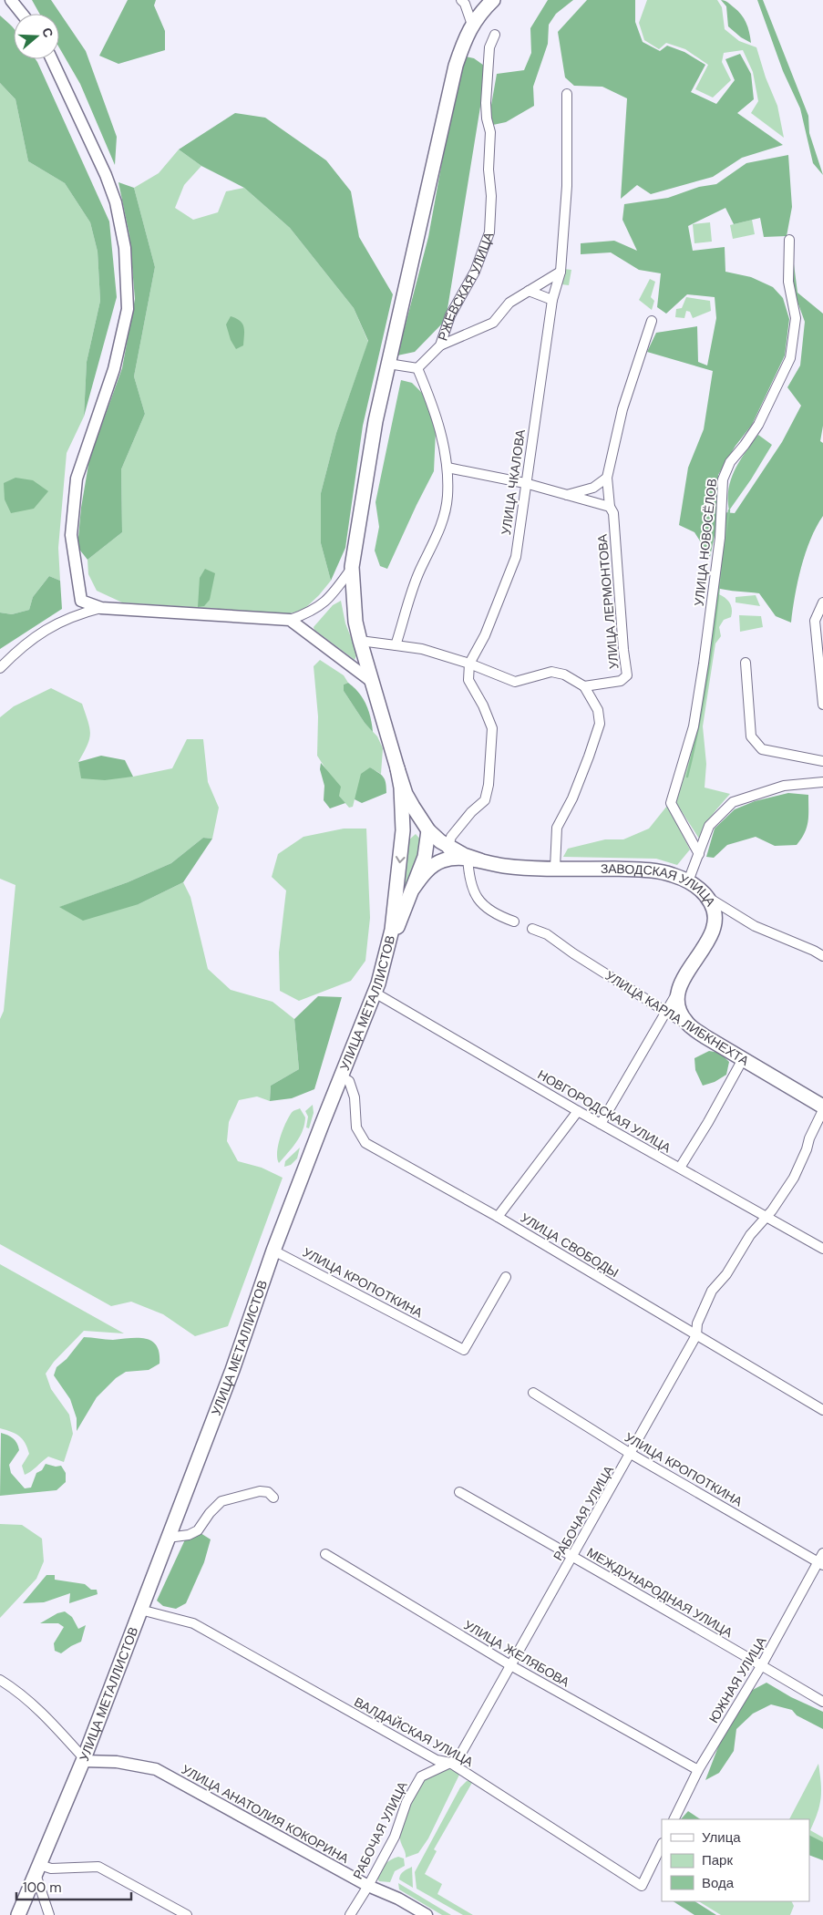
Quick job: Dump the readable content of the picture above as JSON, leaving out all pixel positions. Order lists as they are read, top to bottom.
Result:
{
  "streets": {
    "main road": ["ЗАВОДСКАЯ УЛИЦА", "УЛИЦА МЕТАЛЛИСТОВ", "УЛИЦА КАРЛА ЛИБКНЕХТА"],
    "street": [
      "РЖЕВСКАЯ УЛИЦА",
      "УЛИЦА ЧКАЛОВА",
      "УЛИЦА НОВОСЁЛОВ",
      "УЛИЦА ЛЕРМОНТОВА",
      "НОВГОРОДСКАЯ УЛИЦА",
      "УЛИЦА СВОБОДЫ",
      "УЛИЦА КРОПОТКИНА",
      "РАБОЧАЯ УЛИЦА",
      "МЕЖДУНАРОДНАЯ УЛИЦА",
      "УЛИЦА ЖЕЛЯБОВА",
      "ЮЖНАЯ УЛИЦА",
      "ВАЛДАЙСКАЯ УЛИЦА",
      "УЛИЦА АНАТОЛИЯ КОКОРИНА"
    ]
  },
  "crossings": [
    ["УЛИЦА МЕТАЛЛИСТОВ", "НОВГОРОДСКАЯ УЛИЦА"],
    ["УЛИЦА МЕТАЛЛИСТОВ", "УЛИЦА СВОБОДЫ"],
    ["УЛИЦА МЕТАЛЛИСТОВ", "УЛИЦА КРОПОТКИНА"],
    ["УЛИЦА МЕТАЛЛИСТОВ", "ВАЛДАЙСКАЯ УЛИЦА"],
    ["УЛИЦА МЕТАЛЛИСТОВ", "УЛИЦА АНАТОЛИЯ КОКОРИНА"],
    ["НОВГОРОДСКАЯ УЛИЦА", "РАБОЧАЯ УЛИЦА"],
    ["УЛИЦА СВОБОДЫ", "РАБОЧАЯ УЛИЦА"],
    ["УЛИЦА КРОПОТКИНА", "РАБОЧАЯ УЛИЦА"],
    ["УЛИЦА КРОПОТКИНА", "ЮЖНАЯ УЛИЦА"],
    ["РАБОЧАЯ УЛИЦА", "МЕЖДУНАРОДНАЯ УЛИЦА"],
    ["РАБОЧАЯ УЛИЦА", "УЛИЦА ЖЕЛЯБОВА"],
    ["РАБОЧАЯ УЛИЦА", "ВАЛДАЙСКАЯ УЛИЦА"],
    ["РАБОЧАЯ УЛИЦА", "УЛИЦА АНАТОЛИЯ КОКОРИНА"],
    ["МЕЖДУНАРОДНАЯ УЛИЦА", "ЮЖНАЯ УЛИЦА"],
    ["УЛИЦА ЖЕЛЯБОВА", "ЮЖНАЯ УЛИЦА"]
  ],
  "legend": ["Улица", "Парк", "Вода"],
  "scale_bar": "100 m",
  "north": "right"
}
